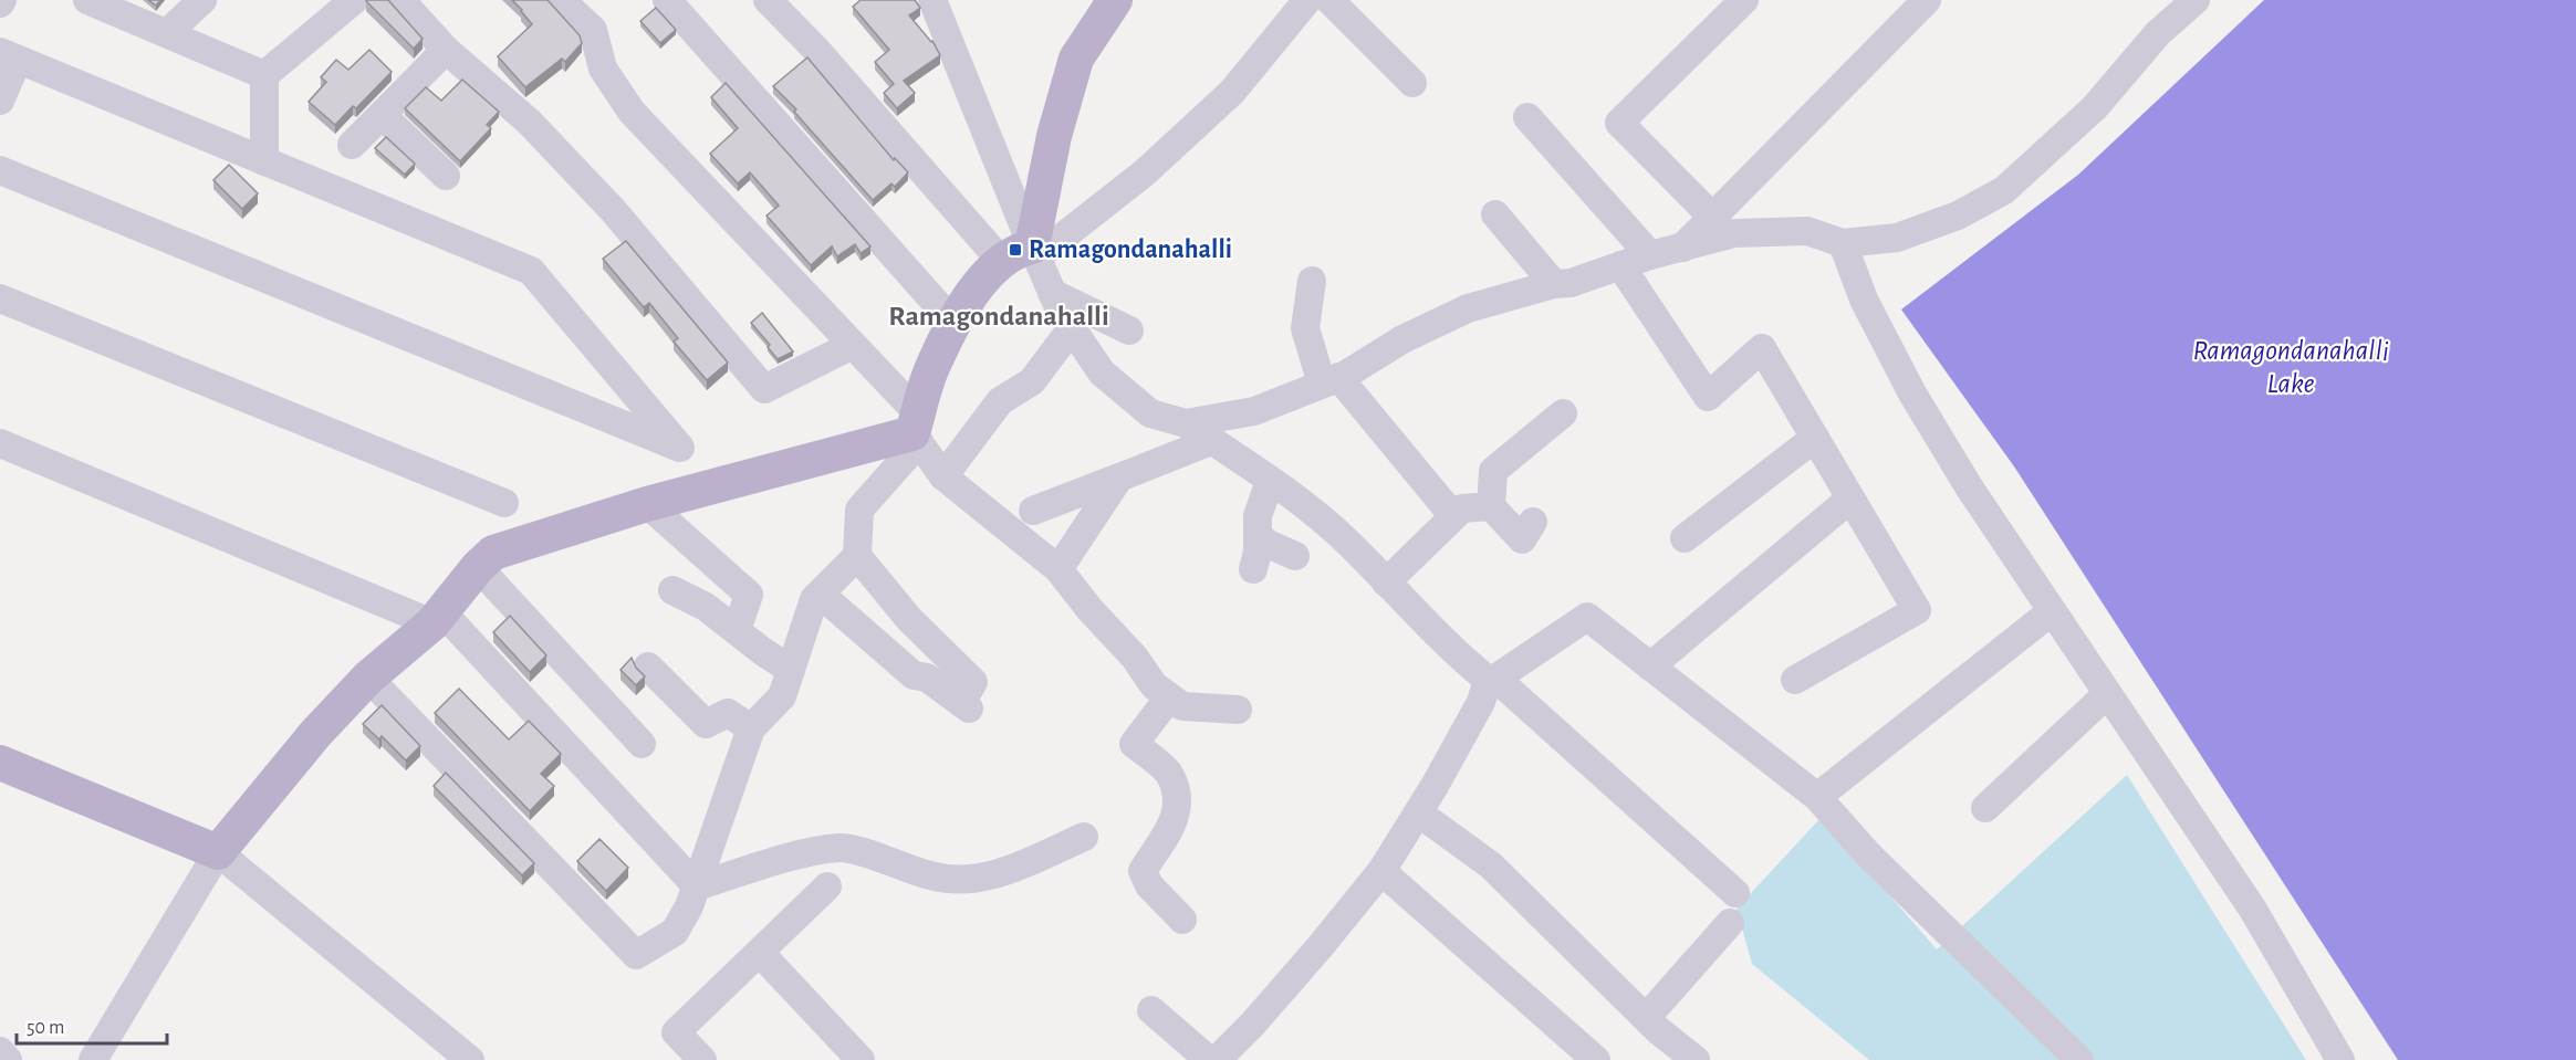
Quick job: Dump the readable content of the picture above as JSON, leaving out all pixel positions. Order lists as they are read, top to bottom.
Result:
{
  "districts": ["Ramagondanahalli"],
  "water": ["Ramagondanahalli Lake"],
  "places": {
    "transit": ["Ramagondanahalli"]
  },
  "scale_bar": "50 m"
}
